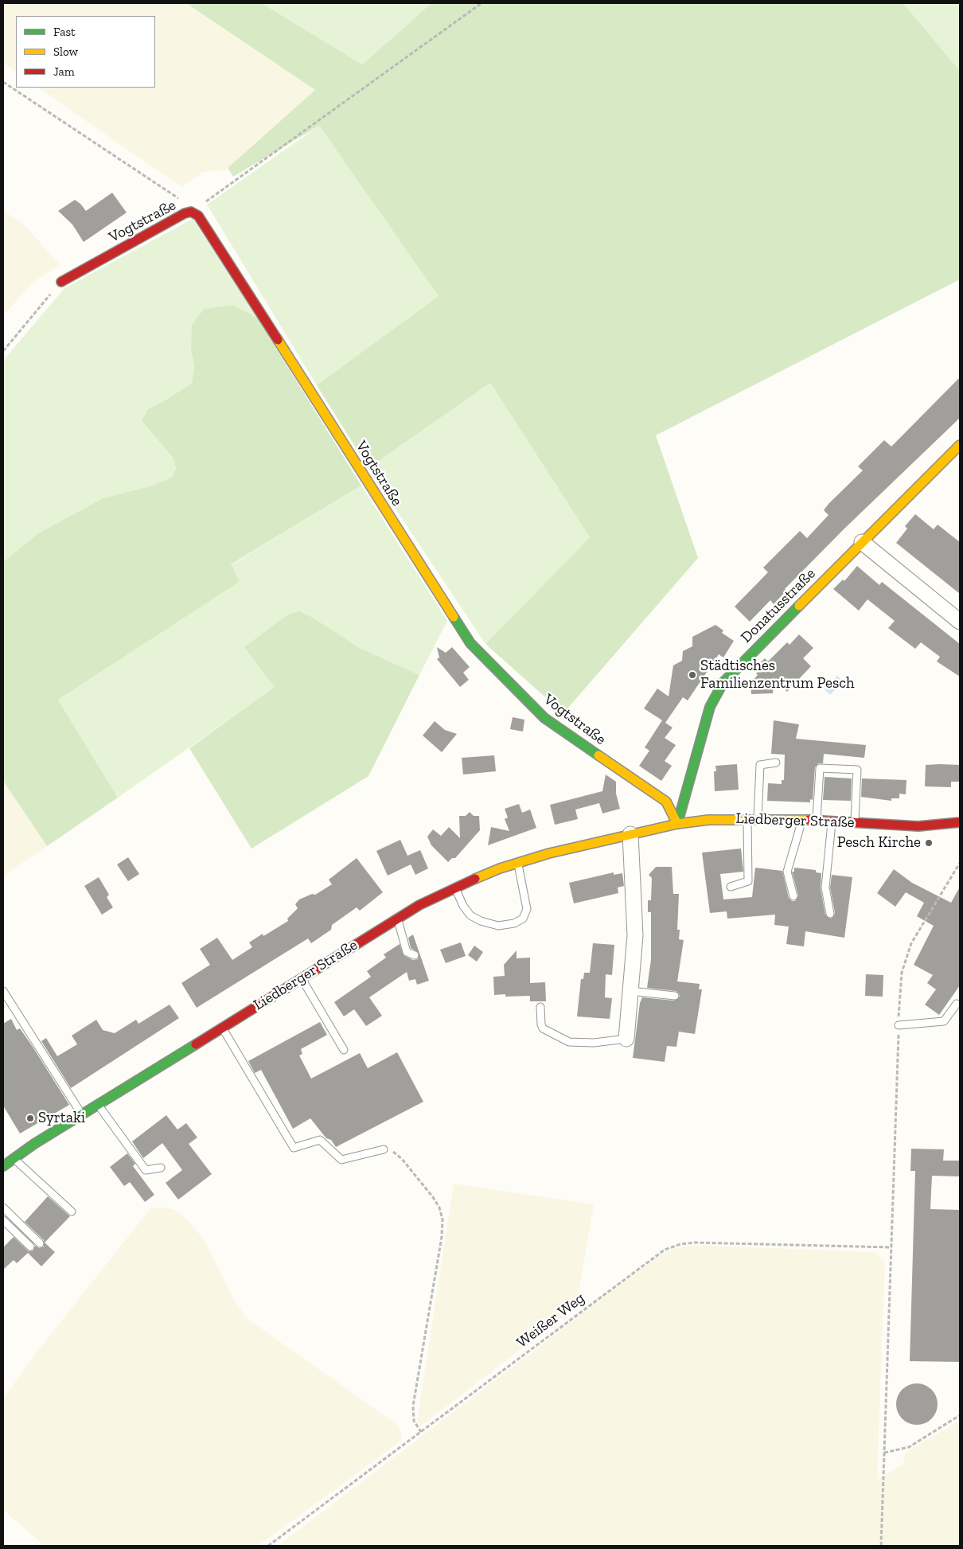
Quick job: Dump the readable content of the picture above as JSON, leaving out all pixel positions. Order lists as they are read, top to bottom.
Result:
{
  "streets": {
    "street": ["Vogtstraße", "Donatusstraße", "Liedberger Straße"],
    "path": ["Weißer Weg"]
  },
  "crossings": [
    ["Vogtstraße", "Donatusstraße"],
    ["Vogtstraße", "Liedberger Straße"],
    ["Donatusstraße", "Liedberger Straße"]
  ],
  "places": ["Städtisches Familienzentrum Pesch", "Pesch Kirche", "Syrtaki"],
  "legend": ["Fast", "Slow", "Jam"]
}
